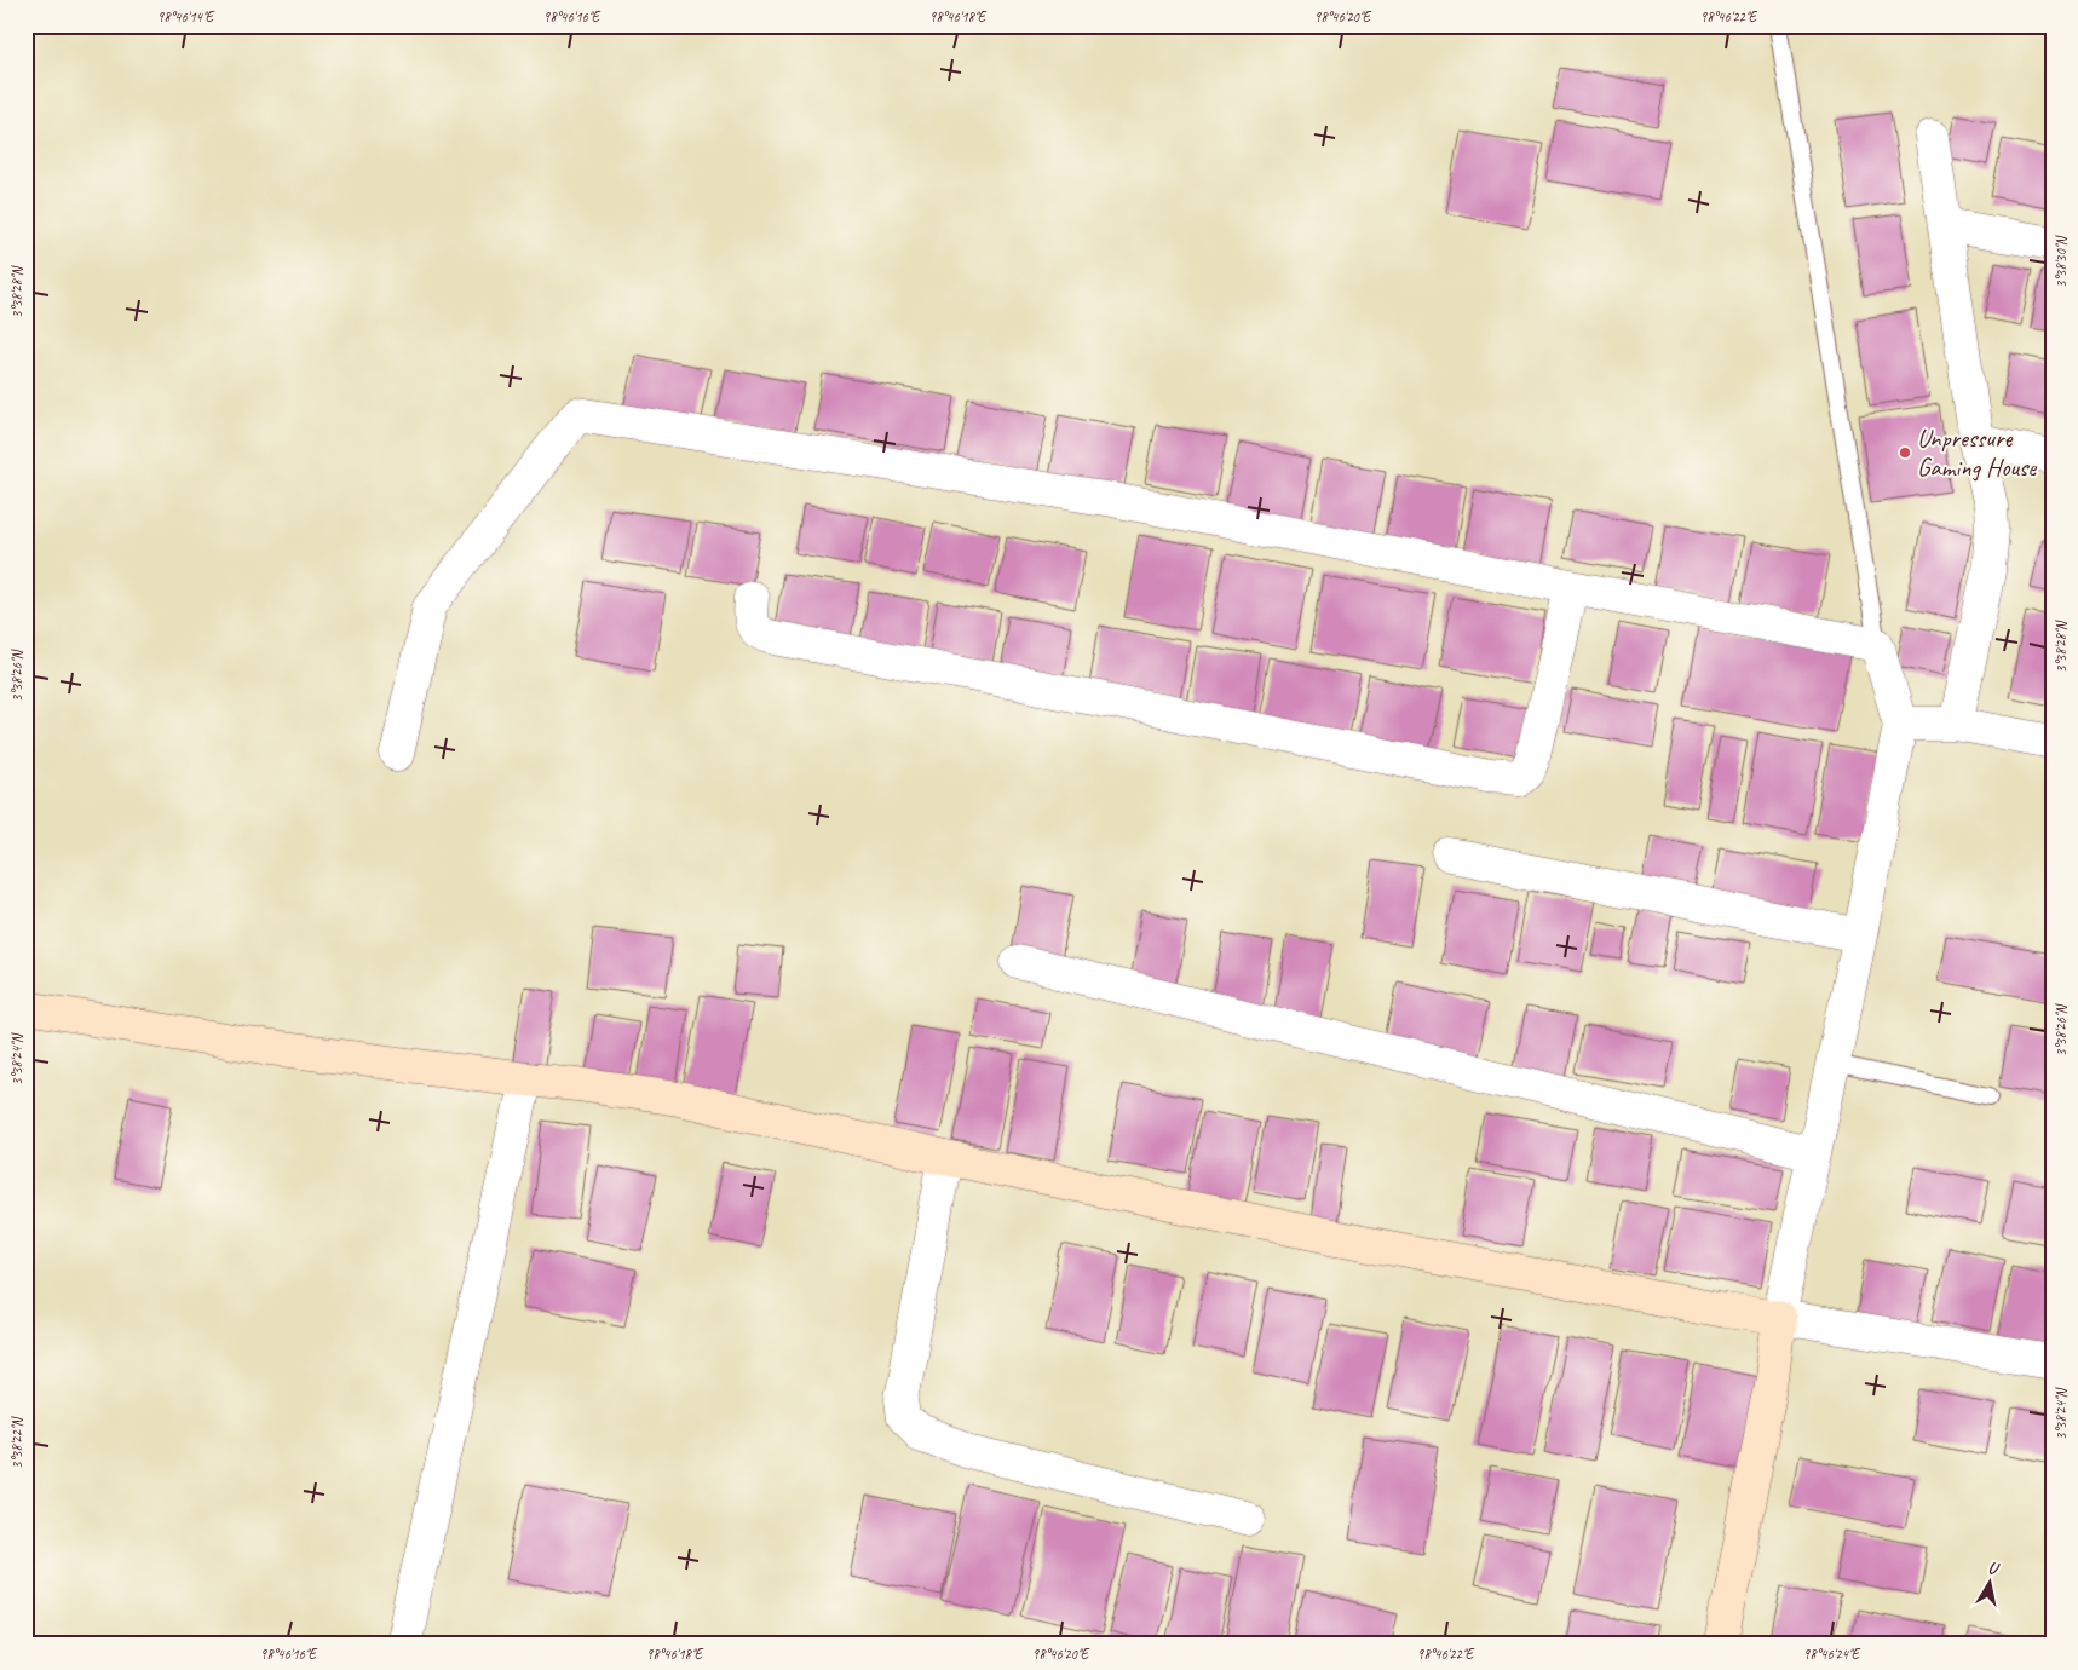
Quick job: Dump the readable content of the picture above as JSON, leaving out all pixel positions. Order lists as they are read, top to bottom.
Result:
{
  "places": ["Unpressure Gaming House"],
  "north": "top",
  "coordinates": [
    "98°46'14\"E",
    "98°46'16\"E",
    "98°46'18\"E",
    "98°46'20\"E",
    "98°46'22\"E",
    "3°38'30\"N",
    "3°38'28\"N",
    "3°38'26\"N",
    "3°38'24\"N",
    "3°38'22\"N",
    "98°46'24\"E"
  ]
}
